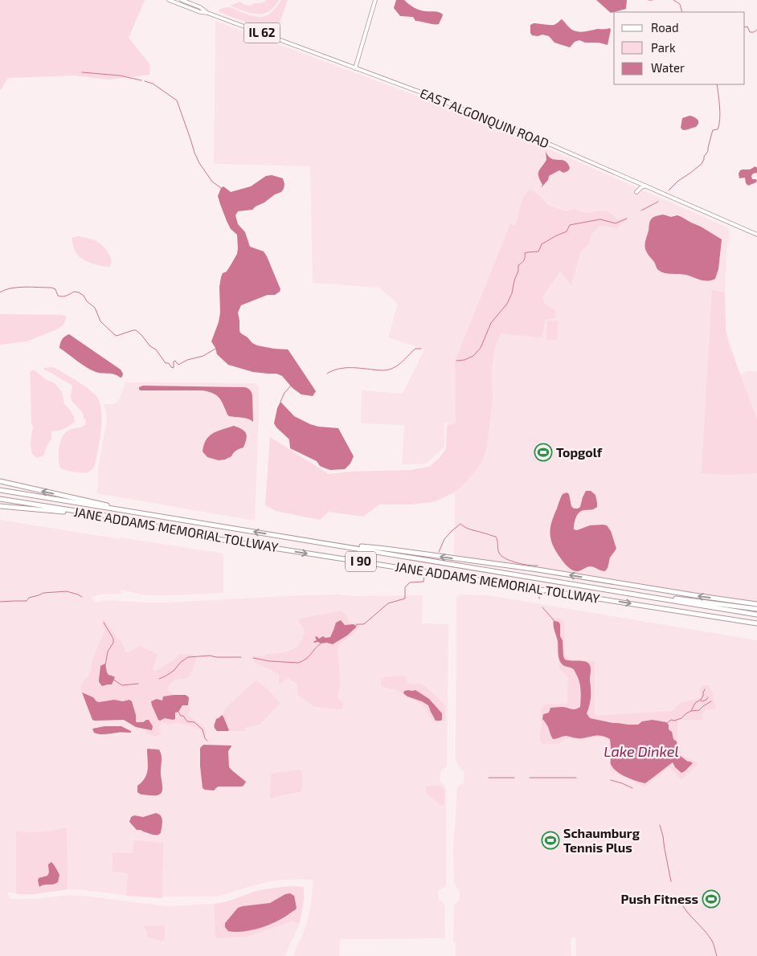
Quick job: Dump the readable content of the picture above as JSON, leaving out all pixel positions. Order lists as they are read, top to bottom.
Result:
{
  "streets": {
    "highway": ["JANE ADDAMS MEMORIAL TOLLWAY", "I 90"],
    "main road": ["IL 62", "EAST ALGONQUIN ROAD"]
  },
  "crossings": [
    ["IL 62", "EAST ALGONQUIN ROAD"]
  ],
  "water": ["Lake Dinkel"],
  "places": {
    "sports": ["Topgolf", "Schaumburg Tennis Plus", "Push Fitness"]
  },
  "legend": ["Road", "Park", "Water"]
}
